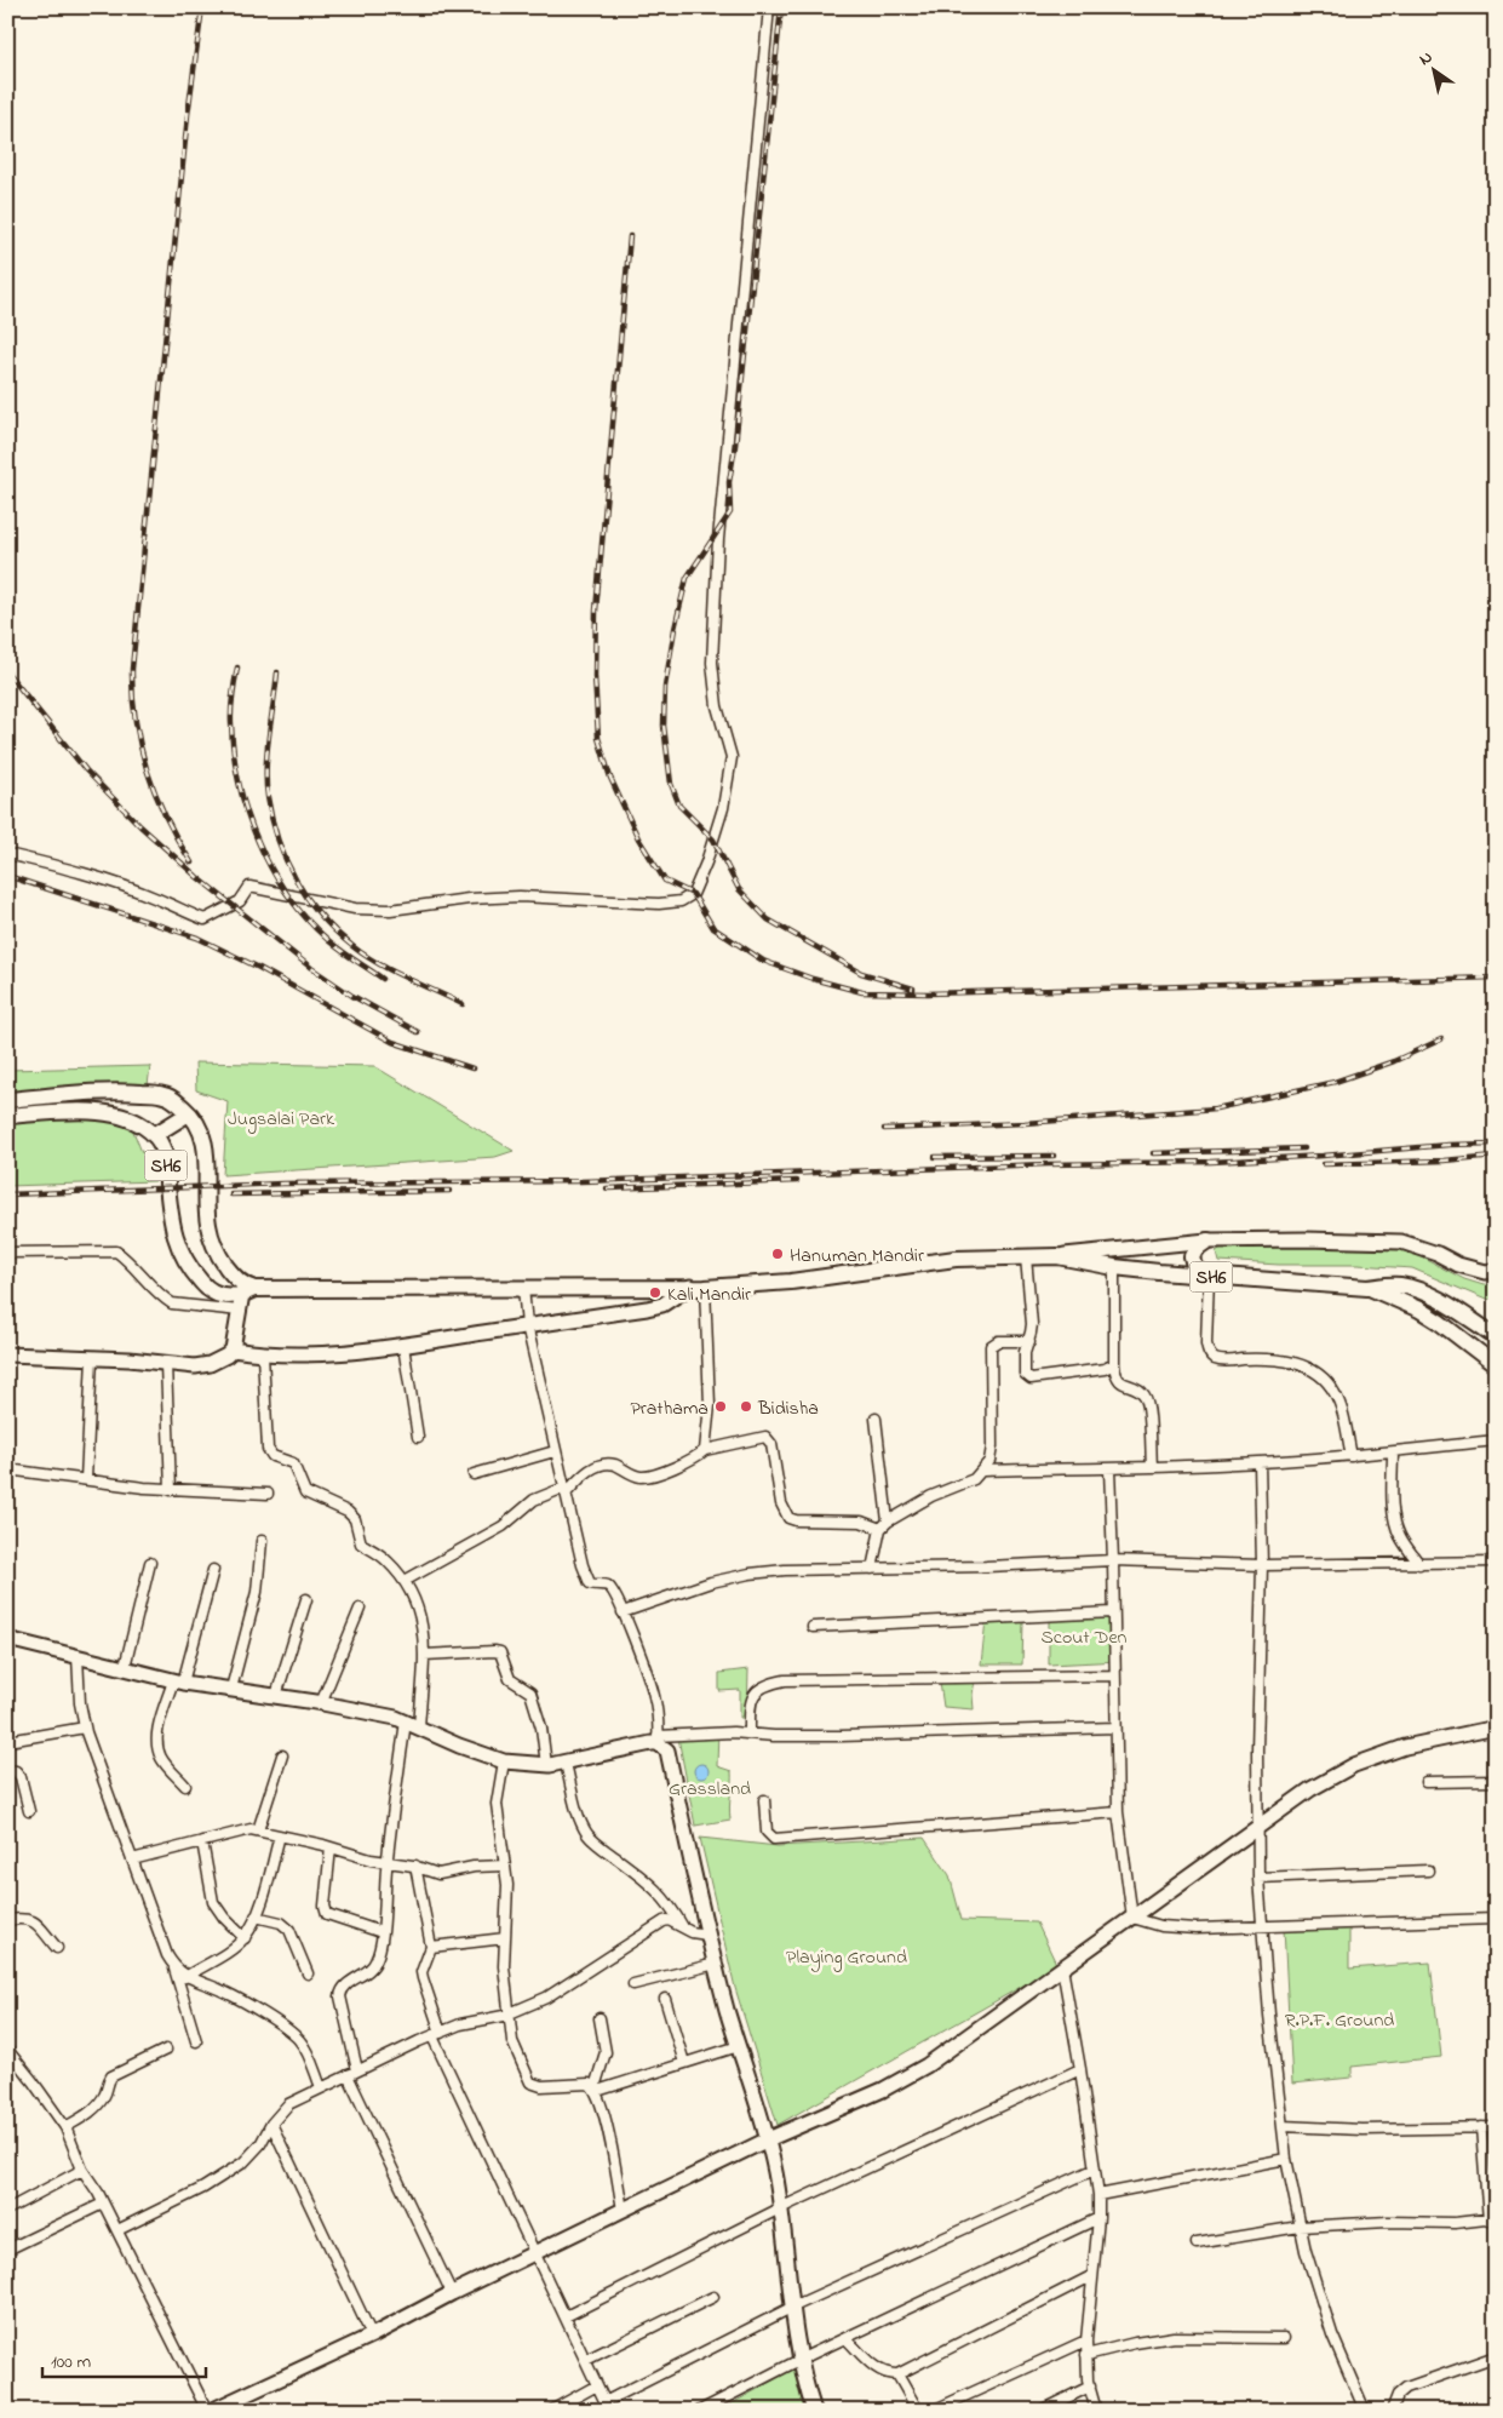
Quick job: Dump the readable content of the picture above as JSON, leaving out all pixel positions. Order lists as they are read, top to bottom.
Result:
{
  "streets": {
    "main road": ["SH6"]
  },
  "parks": [
    "Jugsalai Park",
    "Scout Den",
    "Grassland",
    "Playing Ground",
    "R.P.F. Ground"
  ],
  "places": [
    "Hanuman Mandir",
    "Kali Mandir",
    "Prathama",
    "Bidisha"
  ],
  "scale_bar": "100 m",
  "north": "top left"
}
